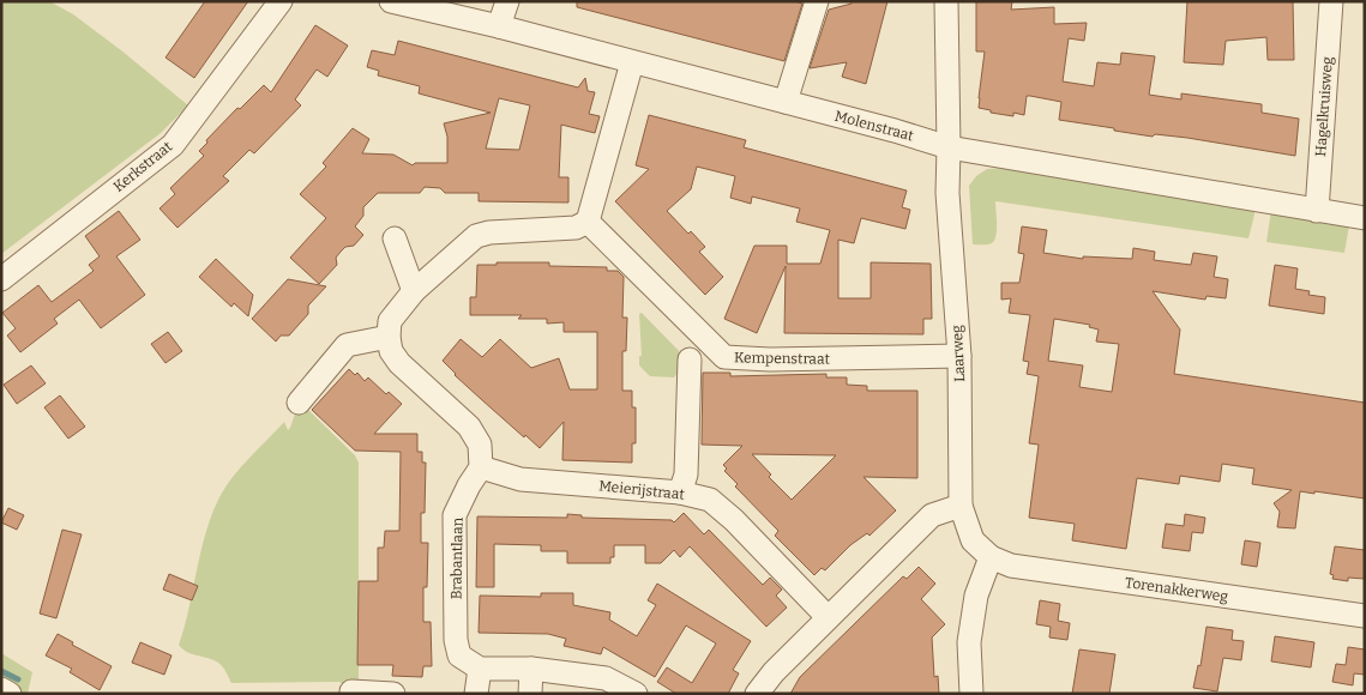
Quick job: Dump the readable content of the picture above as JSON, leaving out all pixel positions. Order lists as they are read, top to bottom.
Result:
{
  "streets": {
    "street": [
      "Hagelkruisweg",
      "Molenstraat",
      "Kerkstraat",
      "Laarweg",
      "Kempenstraat",
      "Meierijstraat",
      "Brabantlaan",
      "Torenakkerweg"
    ]
  },
  "crossings": [
    ["Hagelkruisweg", "Molenstraat"],
    ["Molenstraat", "Laarweg"],
    ["Laarweg", "Kempenstraat"],
    ["Laarweg", "Torenakkerweg"],
    ["Meierijstraat", "Brabantlaan"]
  ]
}
